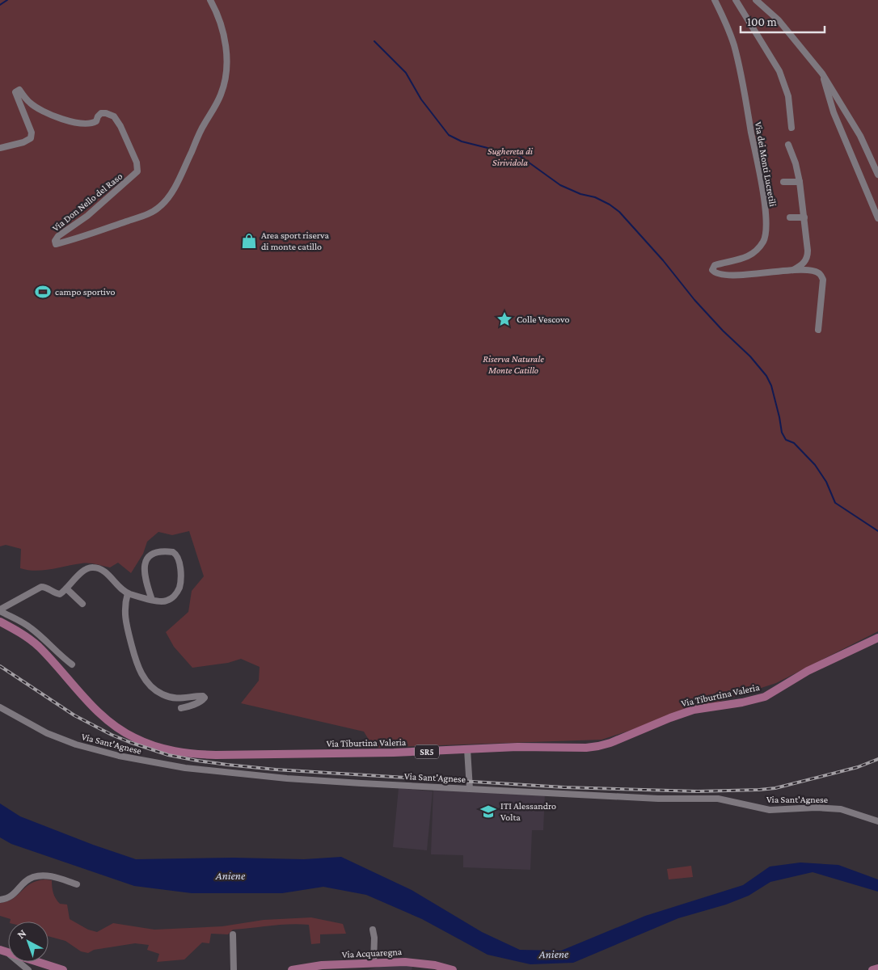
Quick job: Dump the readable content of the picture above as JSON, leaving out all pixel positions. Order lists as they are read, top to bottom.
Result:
{
  "streets": {
    "main road": ["Via Tiburtina Valeria", "SR5", "Via Acquaregna"],
    "street": ["Via dei Monti Lucretili", "Via Don Nello del Raso", "Via Sant'Agnese"]
  },
  "water": ["Aniene"],
  "parks": ["Sughereta di Sirividola", "Riserva Naturale Monte Catillo"],
  "places": {
    "shop": ["Area sport riserva di monte catillo"],
    "sports": ["campo sportivo"],
    "place": ["Colle Vescovo"],
    "school or university": ["ITI Alessandro Volta"]
  },
  "scale_bar": "100 m",
  "north": "top left"
}
